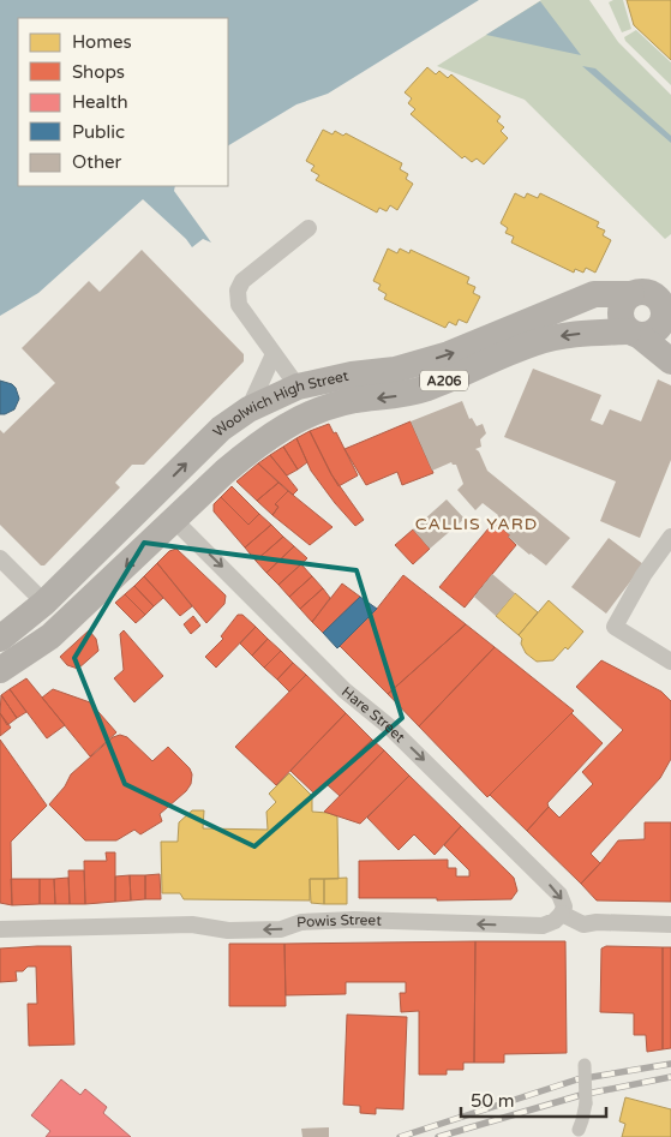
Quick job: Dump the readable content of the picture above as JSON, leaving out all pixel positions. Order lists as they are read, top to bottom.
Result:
{
  "streets": {
    "main road": ["A206", "Woolwich High Street"],
    "street": ["Hare Street", "Powis Street"]
  },
  "crossings": [
    ["Woolwich High Street", "Hare Street"],
    ["Hare Street", "Powis Street"]
  ],
  "one_way": ["Hare Street", "Powis Street"],
  "districts": ["CALLIS YARD"],
  "legend": [
    "Homes",
    "Shops",
    "Health",
    "Public",
    "Other"
  ],
  "scale_bar": "50 m"
}
